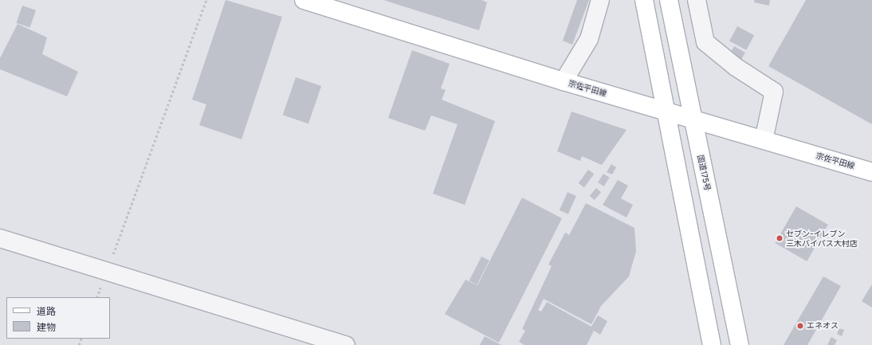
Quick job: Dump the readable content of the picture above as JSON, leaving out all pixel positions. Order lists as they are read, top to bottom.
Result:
{
  "streets": {
    "main road": ["宗佐平田線", "国道175号"]
  },
  "crossings": [
    ["宗佐平田線", "国道175号"]
  ],
  "places": ["セブン-イレブン 三木バイパス大村店", "エネオス"],
  "legend": ["道路", "建物"]
}
